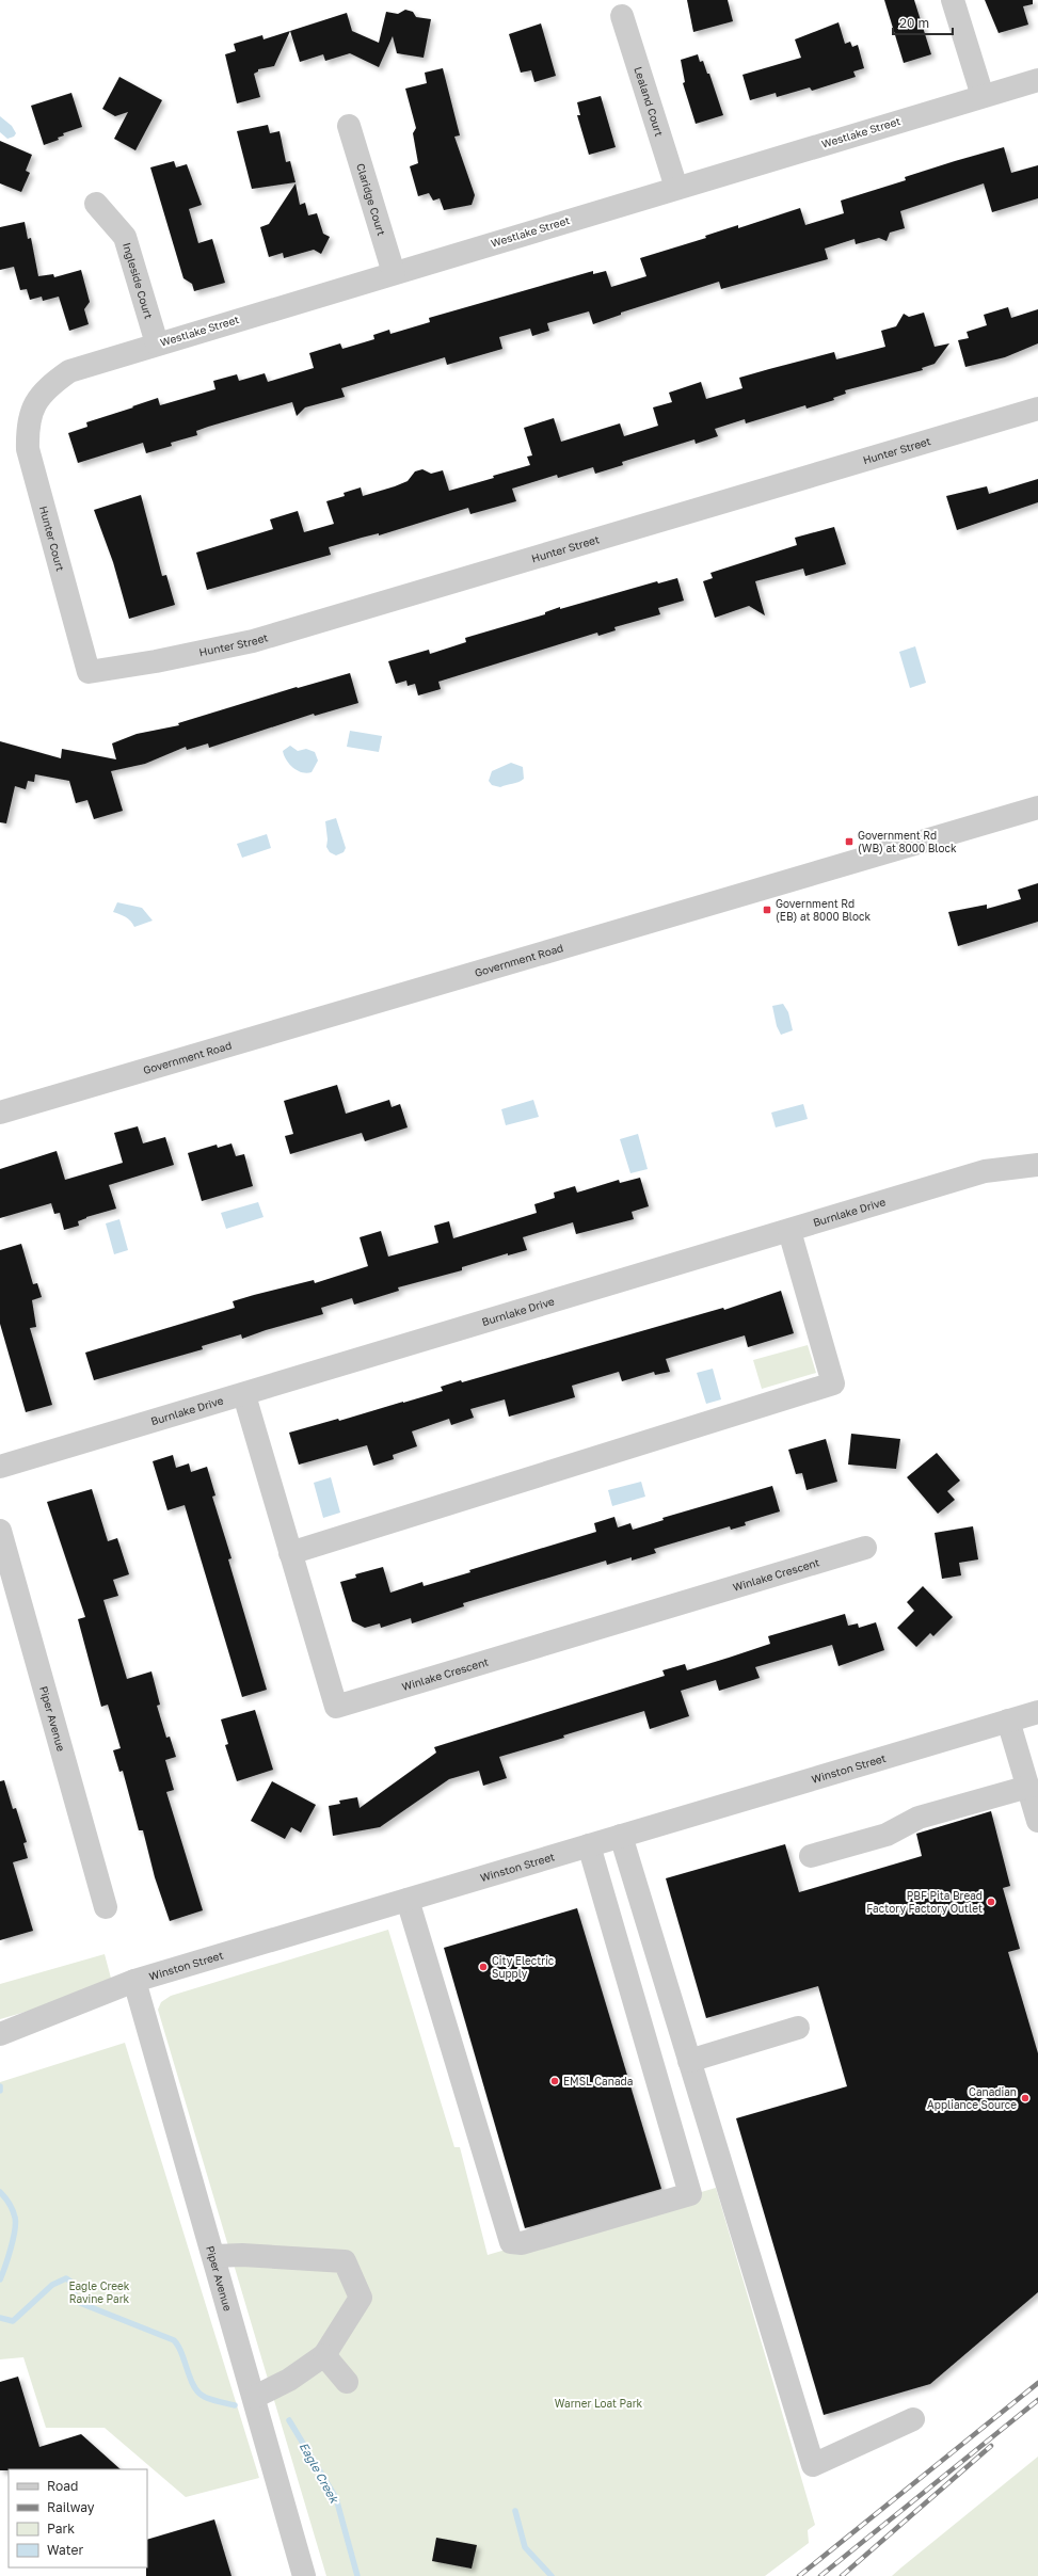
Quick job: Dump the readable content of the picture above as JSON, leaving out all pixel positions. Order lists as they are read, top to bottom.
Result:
{
  "streets": {
    "street": [
      "Lealand Court",
      "Westlake Street",
      "Claridge Court",
      "Ingleside Court",
      "Hunter Street",
      "Hunter Court",
      "Government Road",
      "Burnlake Drive",
      "Winlake Crescent",
      "Piper Avenue",
      "Winston Street"
    ]
  },
  "crossings": [
    ["Lealand Court", "Westlake Street"],
    ["Westlake Street", "Claridge Court"],
    ["Westlake Street", "Ingleside Court"],
    ["Westlake Street", "Hunter Court"],
    ["Hunter Street", "Hunter Court"],
    ["Burnlake Drive", "Winlake Crescent"],
    ["Piper Avenue", "Winston Street"]
  ],
  "water": ["Eagle Creek"],
  "parks": ["Eagle Creek Ravine Park", "Warner Loat Park"],
  "places": {
    "transit": ["Government Rd (WB) at 8000 Block", "Government Rd (EB) at 8000 Block"],
    "other": [
      "PBF Pita Bread Factory Factory Outlet",
      "City Electric Supply",
      "EMSL Canada",
      "Canadian Appliance Source"
    ]
  },
  "legend": [
    "Road",
    "Railway",
    "Park",
    "Water"
  ],
  "scale_bar": "20 m"
}
